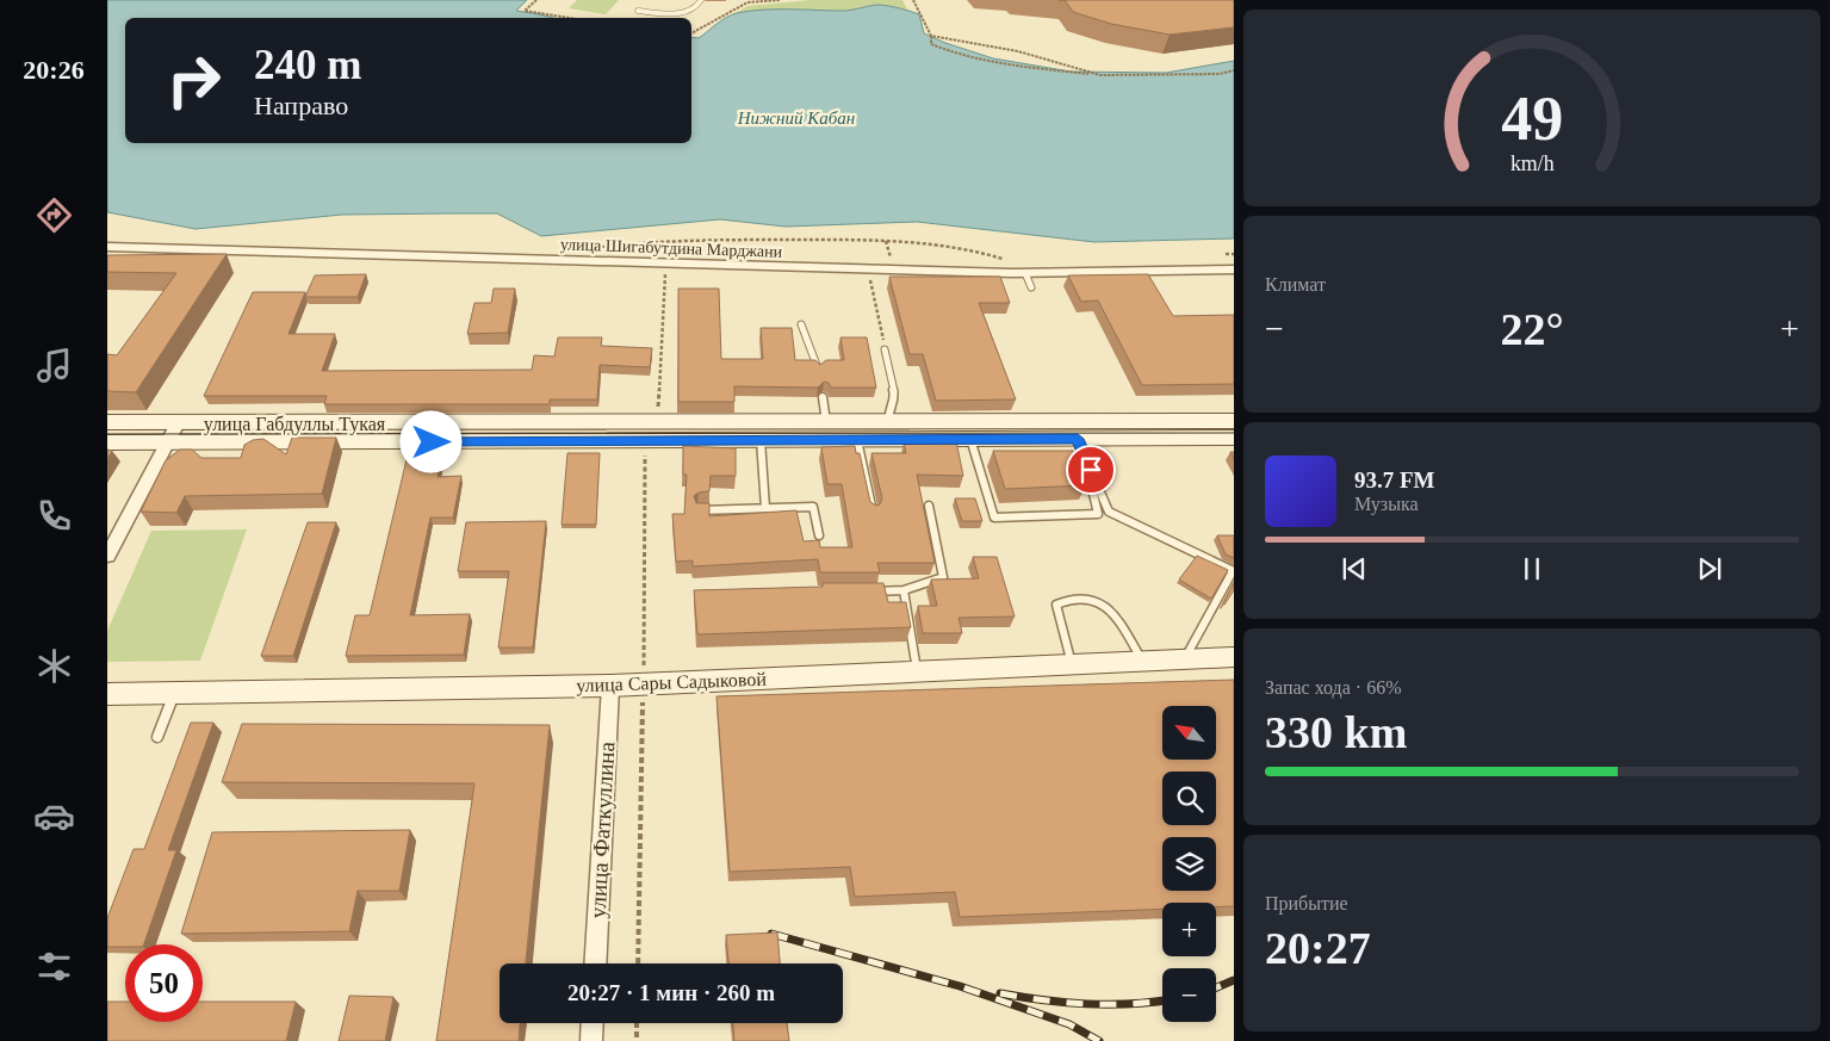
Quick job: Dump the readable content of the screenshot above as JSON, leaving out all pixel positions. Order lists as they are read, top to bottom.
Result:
{
  "streets": {
    "main road": ["улица Габдуллы Тукая", "улица Сары Садыковой"],
    "street": ["улица Шигабутдина Марджани", "улица Фаткуллина"]
  },
  "crossings": [
    ["улица Сары Садыковой", "улица Фаткуллина"]
  ],
  "water": ["Нижний Кабан"],
  "north": "top left",
  "page": {
    "tabs": "20:26",
    "turn": ["240 m", "Направо"],
    "tile": [
      "Климат",
      ["Запас хода · 66%", "330 km"],
      ["Прибытие", "20:27"]
    ],
    "heat": ["−", "22°", "+"],
    "song": ["93.7 FM", "Музыка"],
    "map_buttons": ["+", "−"],
    "limit": "50",
    "trip": "20:27 · 1 мин · 260 m",
    "gauge": ["49", "km/h"]
  }
}
